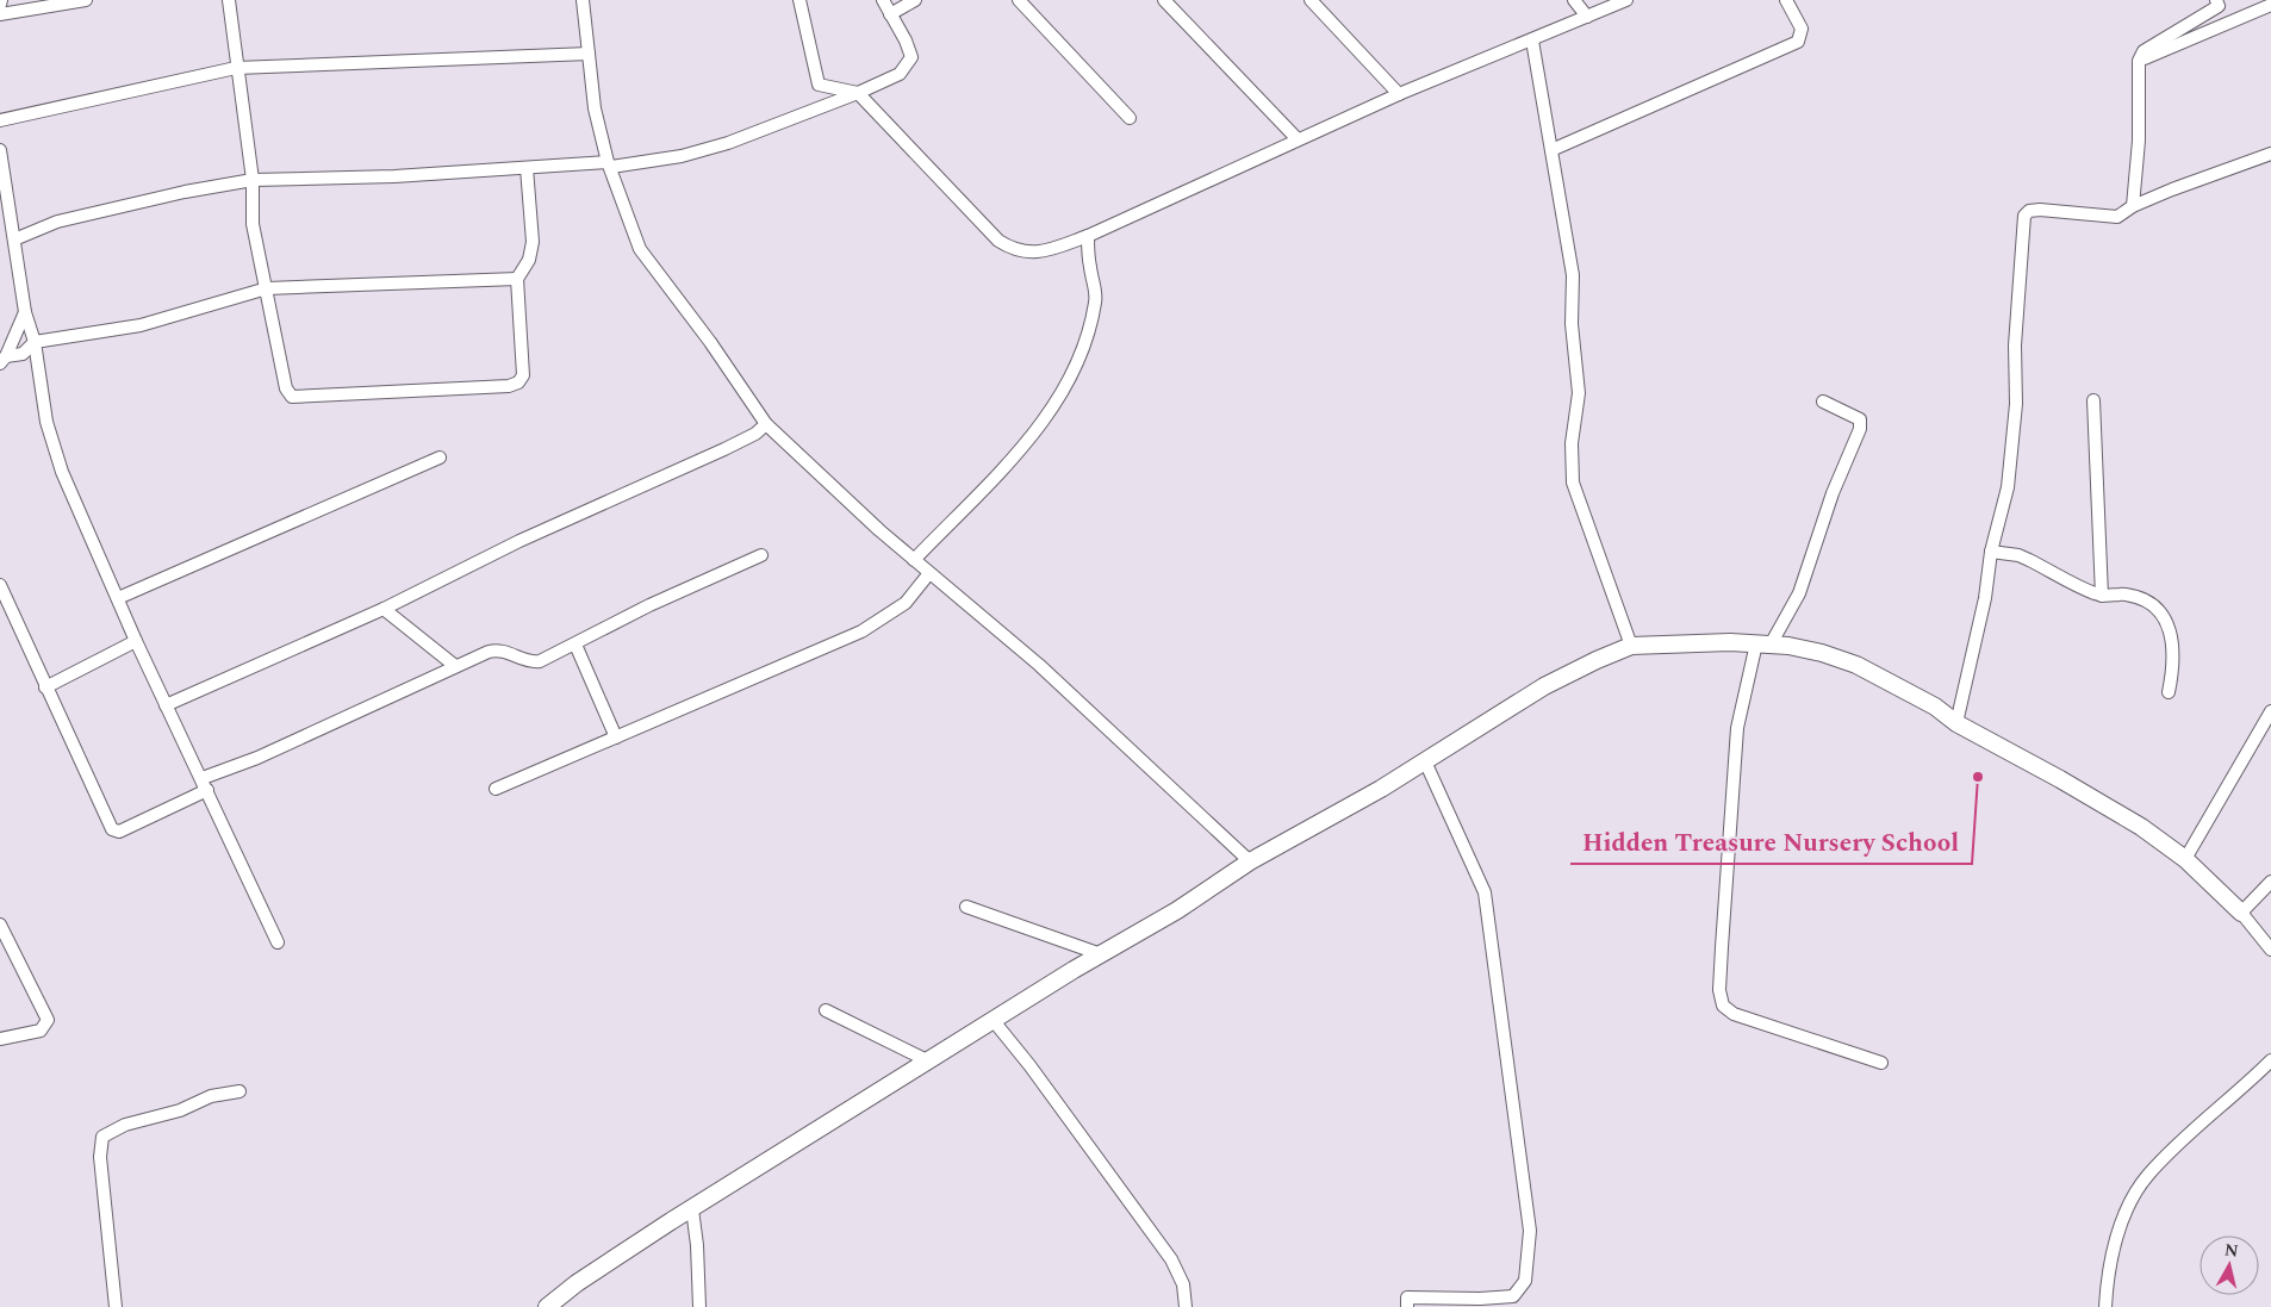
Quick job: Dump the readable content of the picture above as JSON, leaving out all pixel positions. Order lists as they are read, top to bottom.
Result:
{
  "places": ["Hidden Treasure Nursery School"],
  "north": "top"
}
